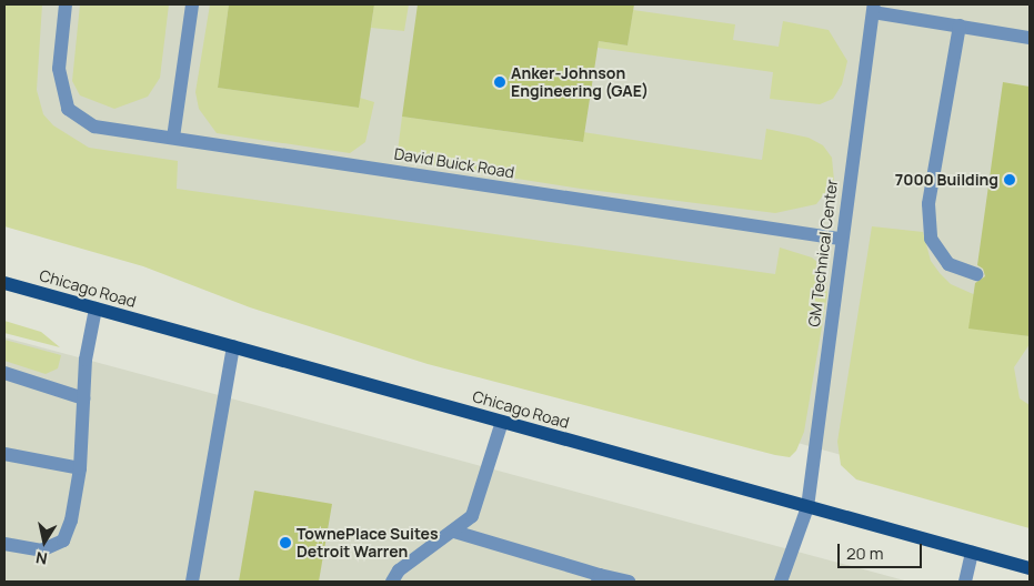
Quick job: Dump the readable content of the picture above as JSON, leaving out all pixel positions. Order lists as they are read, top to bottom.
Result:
{
  "streets": {
    "main road": ["Chicago Road"],
    "lane": ["David Buick Road", "GM Technical Center"]
  },
  "crossings": [
    ["David Buick Road", "GM Technical Center"],
    ["GM Technical Center", "Chicago Road"]
  ],
  "places": ["Anker-Johnson Engineering (GAE)", "7000 Building", "TownePlace Suites Detroit Warren"],
  "scale_bar": "20 m",
  "north": "bottom"
}
